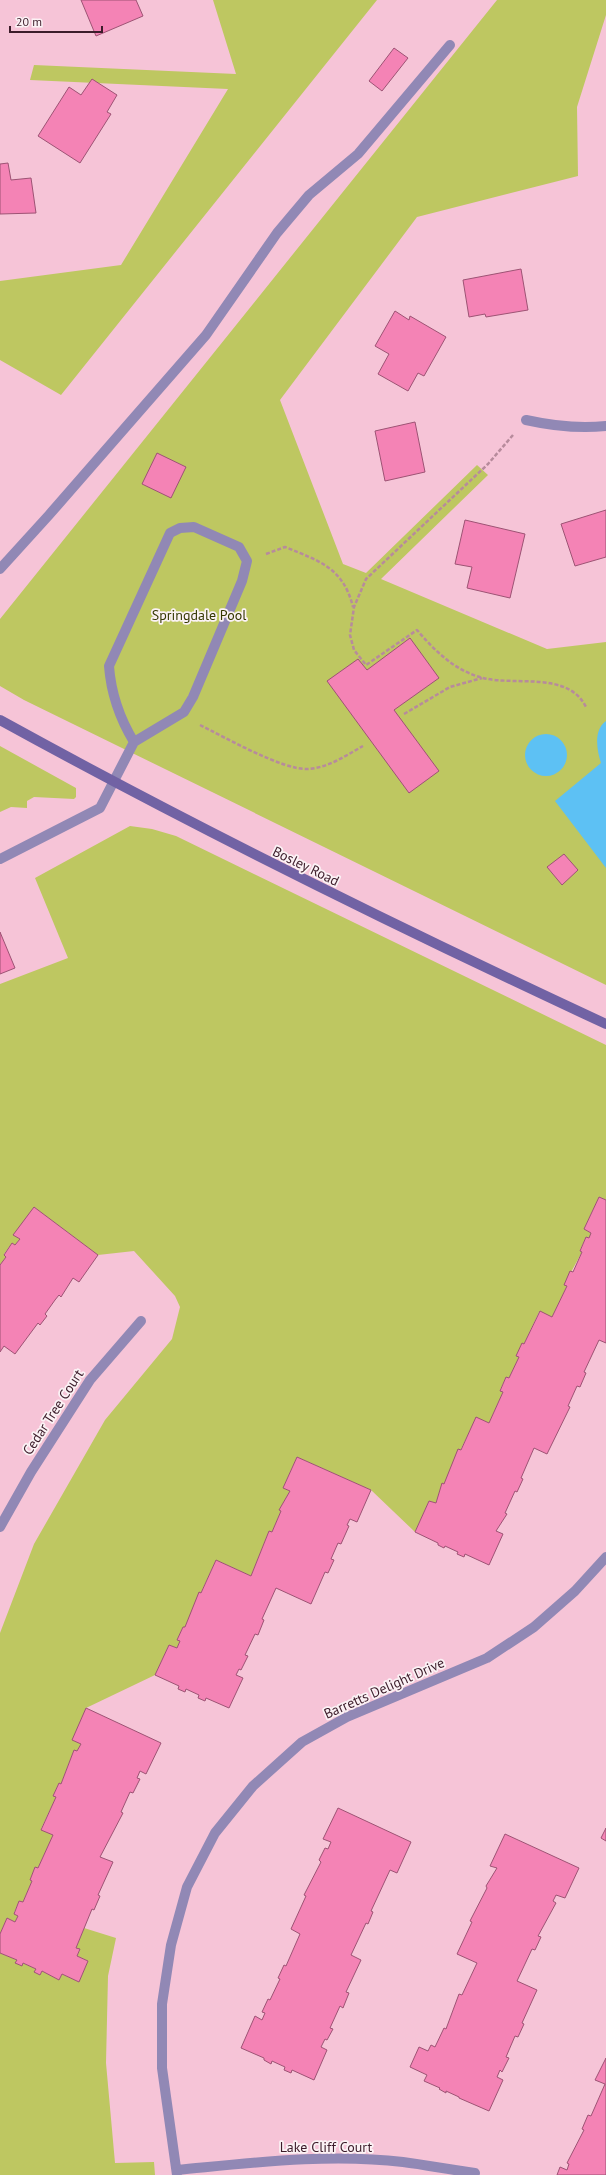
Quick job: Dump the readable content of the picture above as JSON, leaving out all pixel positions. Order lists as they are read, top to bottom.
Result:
{
  "streets": {
    "street": [
      "Bosley Road",
      "Cedar Tree Court",
      "Barretts Delight Drive",
      "Lake Cliff Court"
    ]
  },
  "crossings": [
    ["Barretts Delight Drive", "Lake Cliff Court"]
  ],
  "parks": ["Springdale Pool"],
  "scale_bar": "20 m"
}
